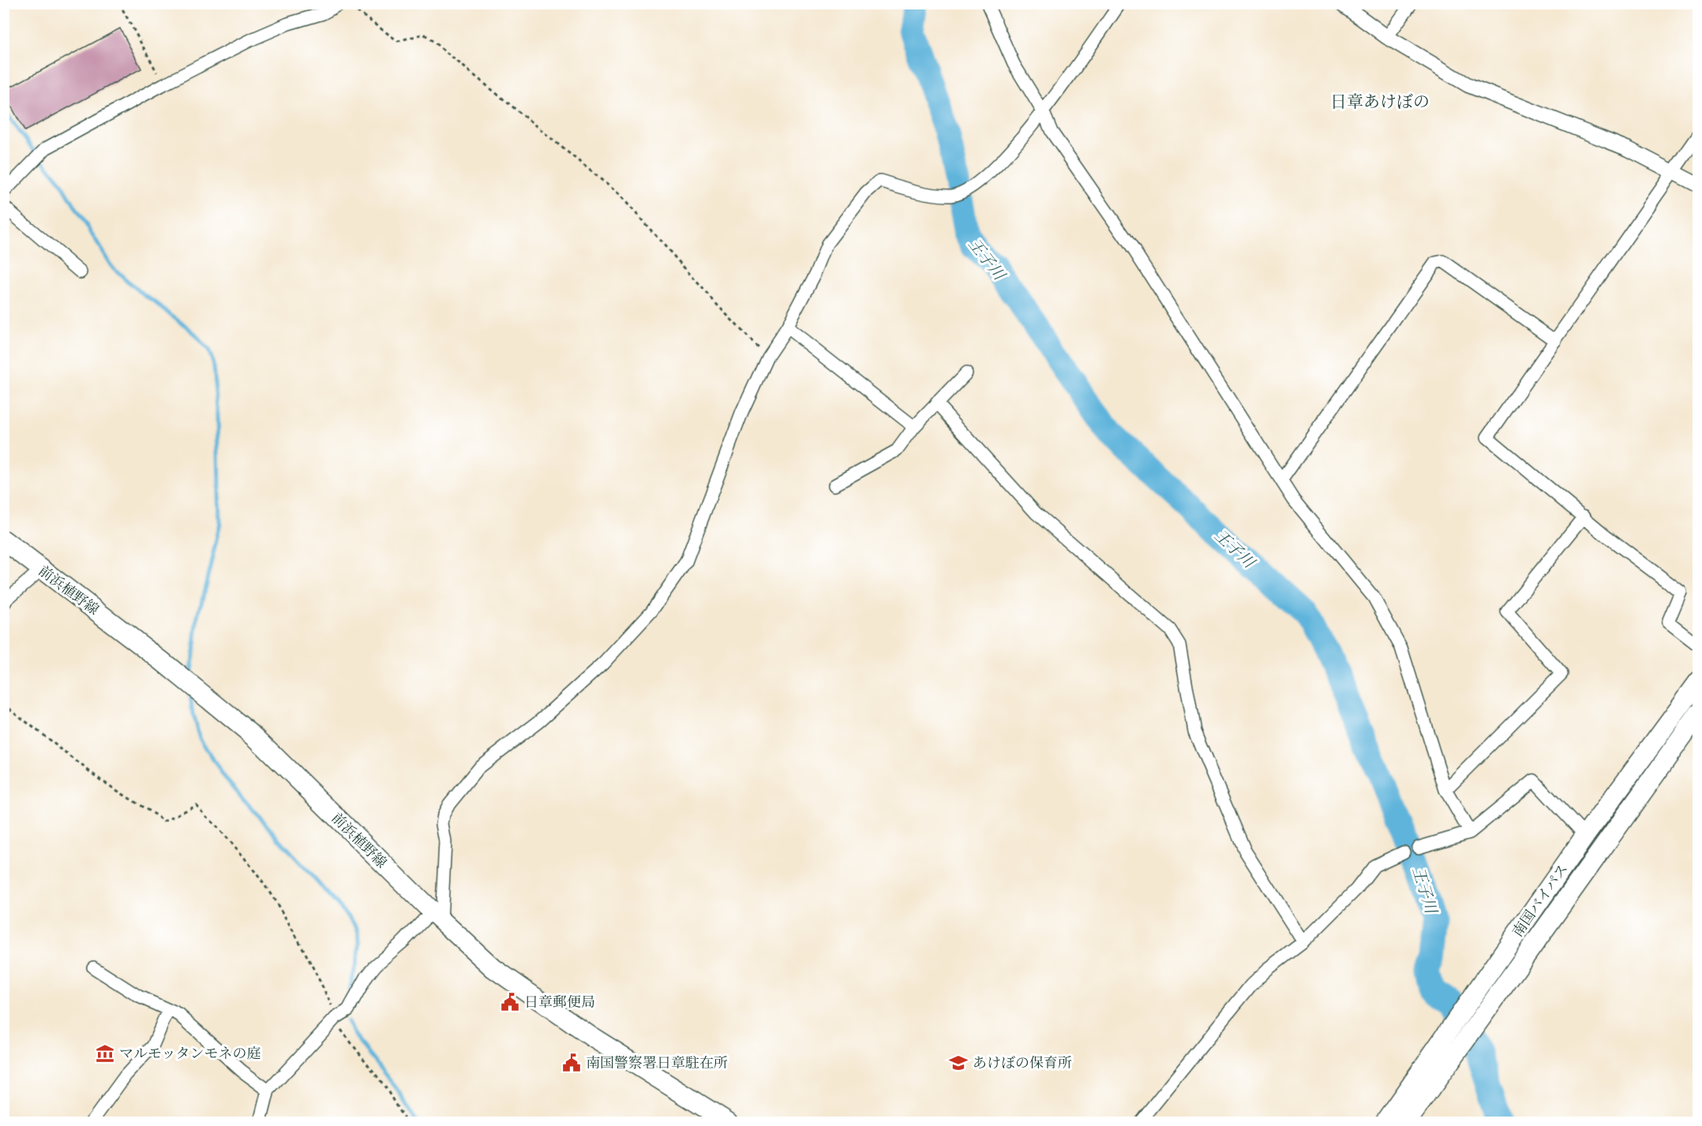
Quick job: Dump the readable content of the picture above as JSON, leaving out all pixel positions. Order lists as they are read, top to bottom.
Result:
{
  "streets": {
    "main road": ["前浜植野線", "南国バイパス"]
  },
  "districts": ["日章あけぼの"],
  "water": ["王子川"],
  "places": {
    "public building": ["日章郵便局", "南国警察署日章駐在所"],
    "museum": ["マルモッタンモネの庭"],
    "school or university": ["あけぼの保育所"]
  }
}
